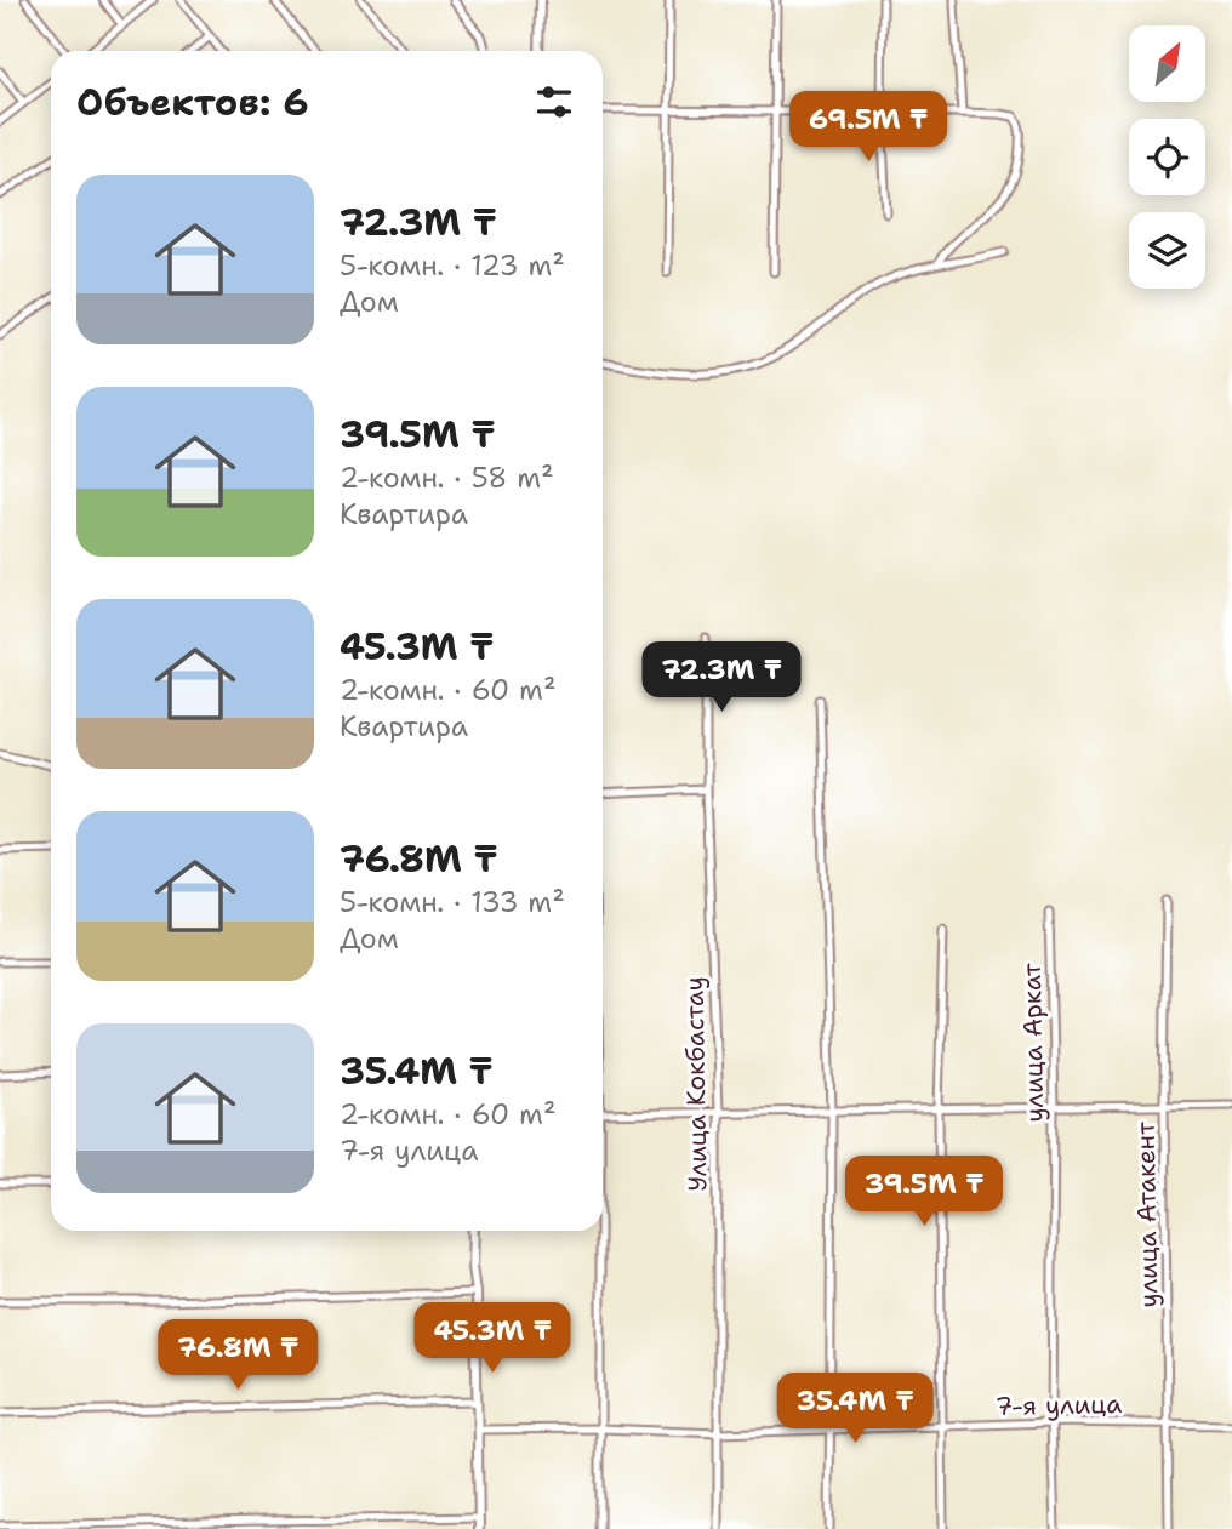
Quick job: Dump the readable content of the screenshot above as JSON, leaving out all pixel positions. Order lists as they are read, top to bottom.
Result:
{
  "streets": {
    "street": [
      "улица Аркат",
      "Улица Кокбастау",
      "улица Атакент",
      "7-я улица"
    ]
  },
  "crossings": [
    ["улица Аркат", "7-я улица"],
    ["Улица Кокбастау", "7-я улица"],
    ["улица Атакент", "7-я улица"]
  ],
  "north": "top right",
  "page": {
    "heading": "Объектов: 6",
    "price": [
      "69.5M ₸",
      "72.3M ₸",
      "39.5M ₸",
      "45.3M ₸",
      "76.8M ₸",
      "35.4M ₸"
    ],
    "list": [
      {
        "name": "72.3M ₸",
        "note": "5-комн. · 123 m² · Дом"
      },
      {
        "name": "39.5M ₸",
        "note": "2-комн. · 58 m² · Квартира"
      },
      {
        "name": "45.3M ₸",
        "note": "2-комн. · 60 m² · Квартира"
      },
      {
        "name": "76.8M ₸",
        "note": "5-комн. · 133 m² · Дом"
      },
      {
        "name": "35.4M ₸",
        "note": "2-комн. · 60 m² · 7-я улица"
      }
    ]
  }
}
